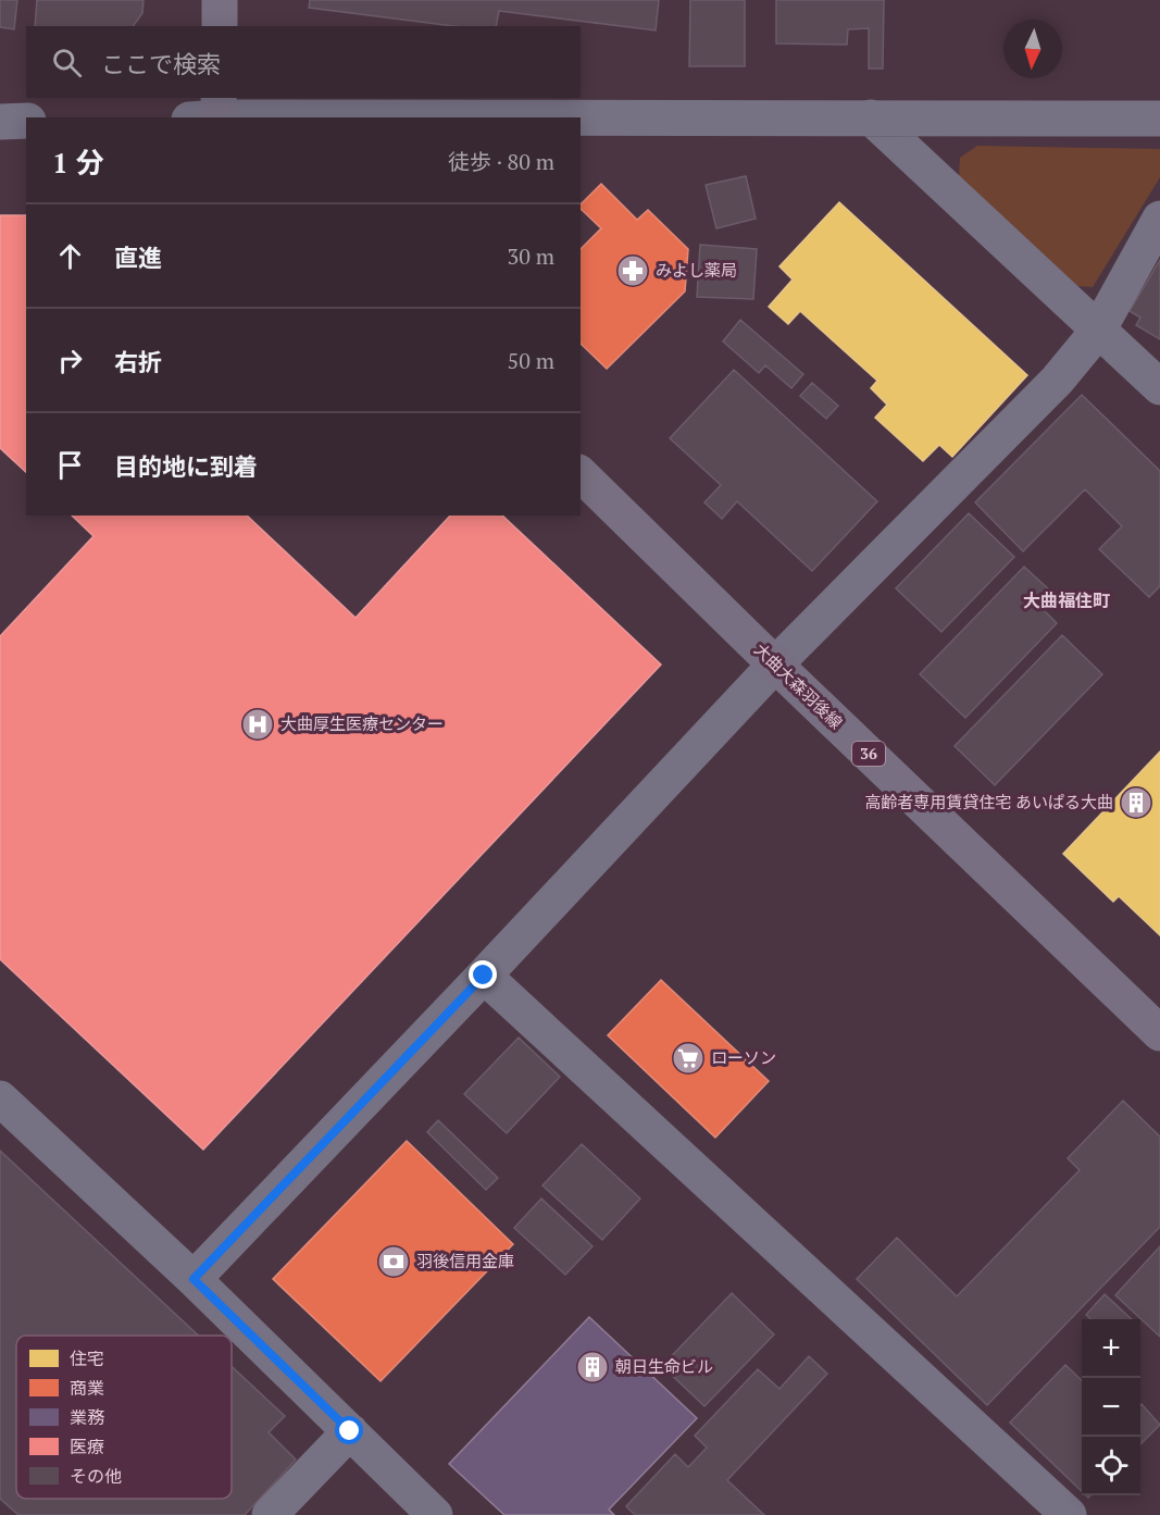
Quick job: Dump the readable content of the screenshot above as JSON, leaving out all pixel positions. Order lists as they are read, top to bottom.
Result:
{
  "streets": {
    "main road": ["大曲大森羽後線", "36"]
  },
  "districts": ["大曲福住町"],
  "places": {
    "pharmacy": ["みよし薬局"],
    "hospital": ["大曲厚生医療センター"],
    "building": ["高齢者専用賃貸住宅 あいぱる大曲", "朝日生命ビル"],
    "supermarket": ["ローソン"],
    "bank": ["羽後信用金庫"]
  },
  "legend": [
    "住宅",
    "商業",
    "業務",
    "医療",
    "その他"
  ],
  "north": "bottom",
  "page": {
    "search": "ここで検索",
    "heading": ["1 分", "徒歩 · 80 m"],
    "list": [
      ["直進", "30 m"],
      ["右折", "50 m"],
      "目的地に到着"
    ],
    "map_buttons": ["+", "−"]
  }
}
